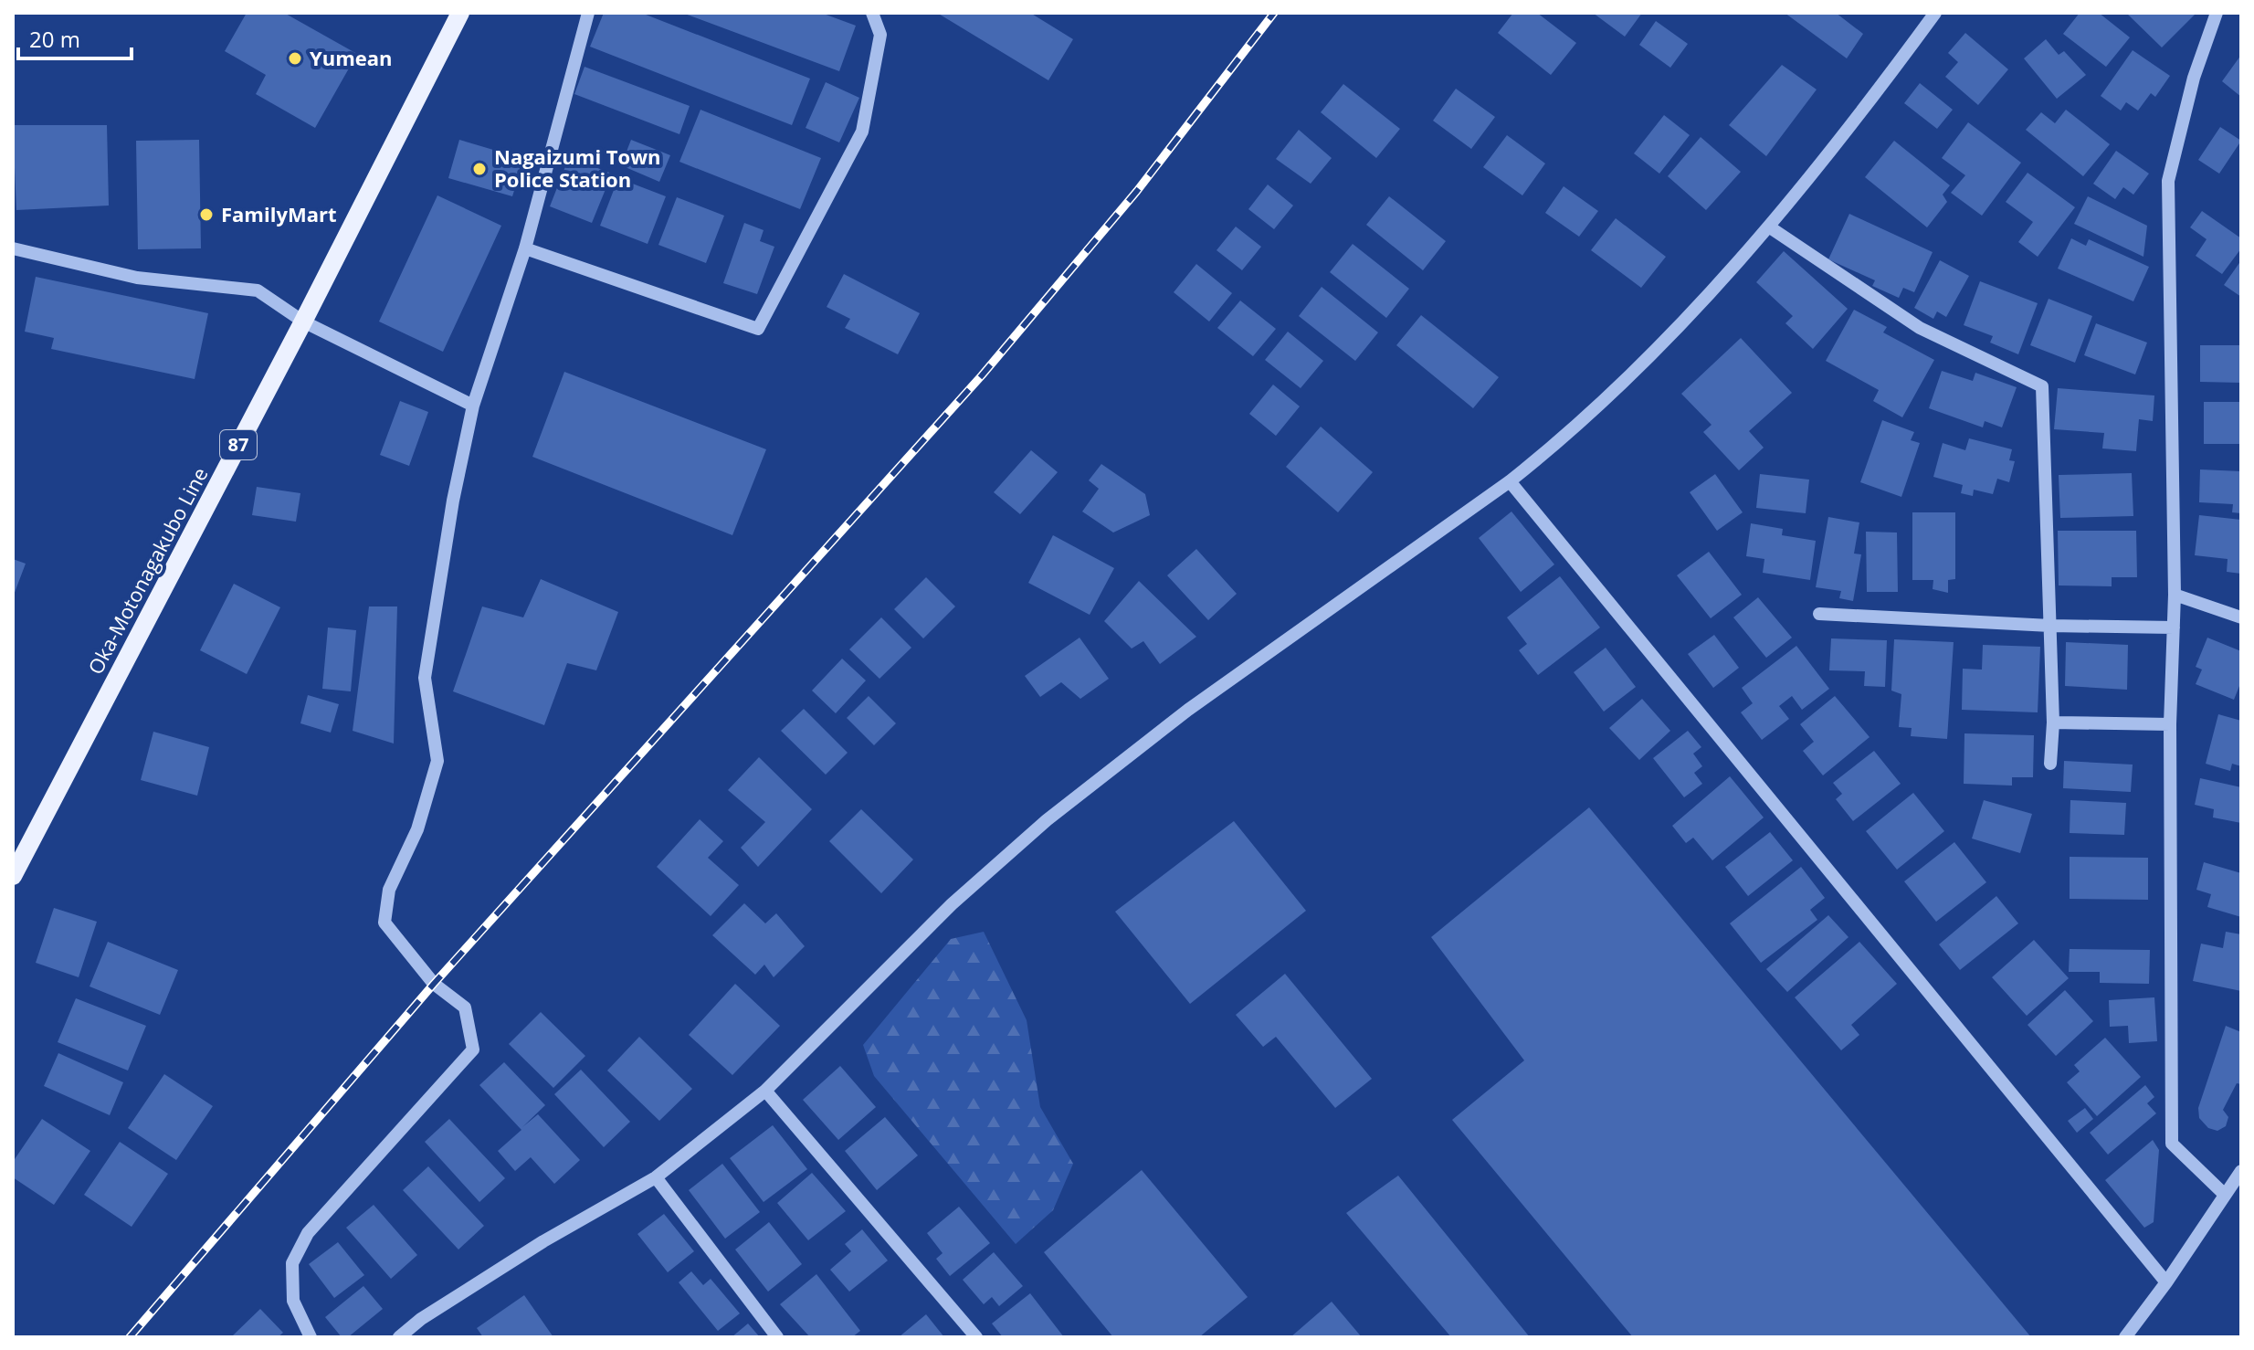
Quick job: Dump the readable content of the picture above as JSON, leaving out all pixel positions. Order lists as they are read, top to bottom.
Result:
{
  "streets": {
    "main road": ["87", "Oka-Motonagakubo Line"]
  },
  "places": ["Yumean", "Nagaizumi Town Police Station", "FamilyMart"],
  "scale_bar": "20 m"
}
